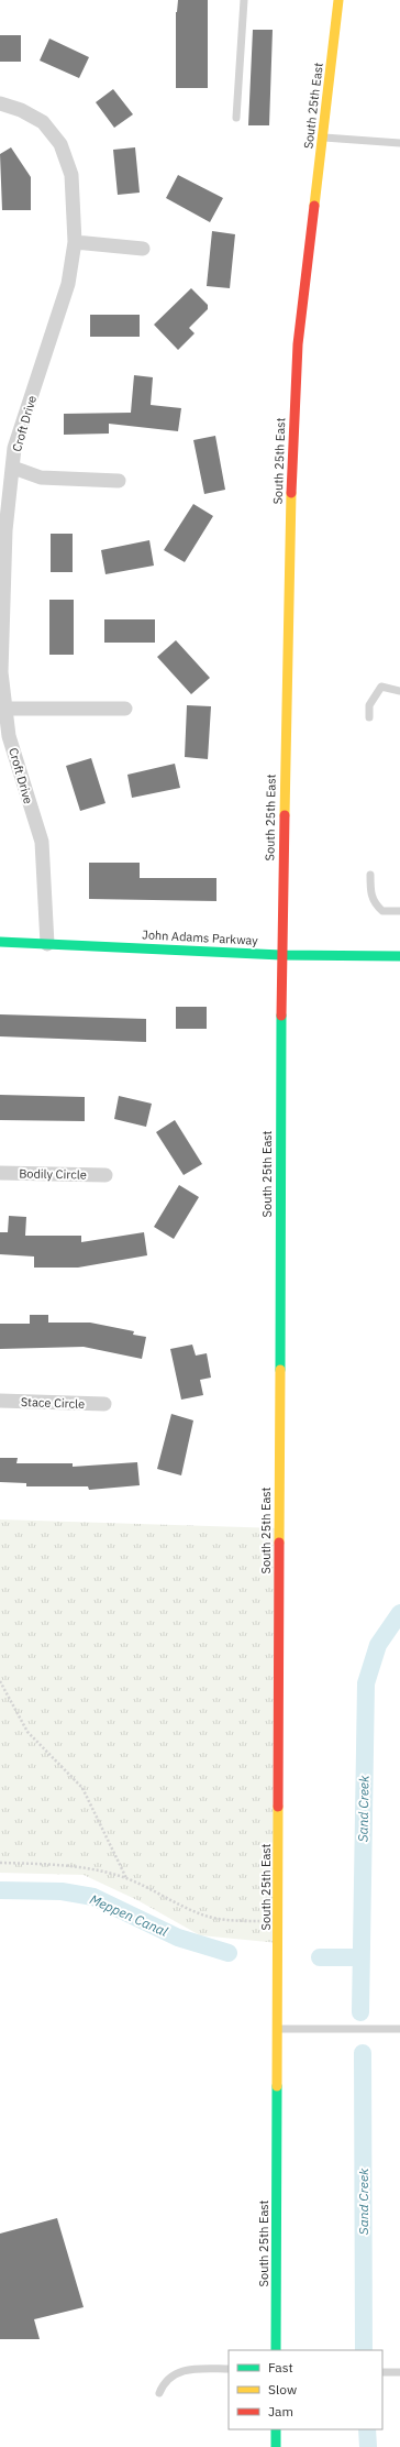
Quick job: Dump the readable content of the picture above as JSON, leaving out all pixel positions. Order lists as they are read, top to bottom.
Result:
{
  "streets": {
    "main road": ["South 25th East", "John Adams Parkway"],
    "street": ["Croft Drive", "Bodily Circle", "Stace Circle"]
  },
  "crossings": [
    ["South 25th East", "John Adams Parkway"],
    ["Croft Drive", "John Adams Parkway"]
  ],
  "water": ["Sand Creek", "Meppen Canal"],
  "legend": ["Fast", "Slow", "Jam"]
}
